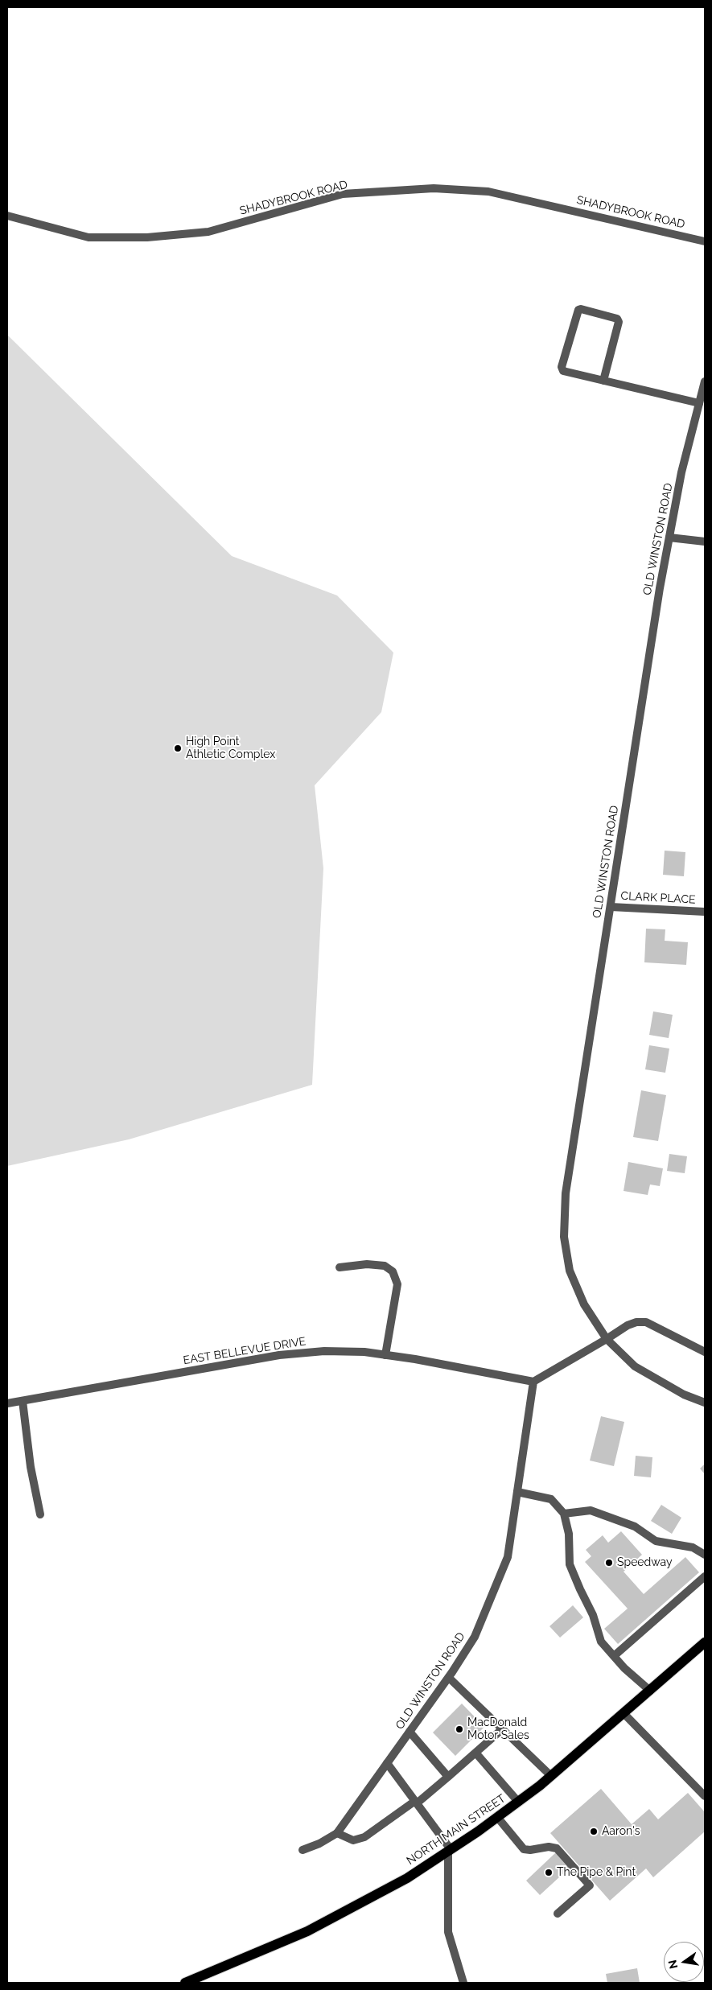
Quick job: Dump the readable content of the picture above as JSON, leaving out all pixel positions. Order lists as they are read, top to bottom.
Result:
{
  "streets": {
    "main road": ["NORTH MAIN STREET"],
    "street": [
      "SHADYBROOK ROAD",
      "OLD WINSTON ROAD",
      "CLARK PLACE",
      "EAST BELLEVUE DRIVE"
    ]
  },
  "crossings": [
    ["OLD WINSTON ROAD", "CLARK PLACE"],
    ["OLD WINSTON ROAD", "EAST BELLEVUE DRIVE"]
  ],
  "places": [
    "High Point Athletic Complex",
    "Speedway",
    "MacDonald Motor Sales",
    "Aaron's",
    "The Pipe & Pint"
  ],
  "north": "left"
}
